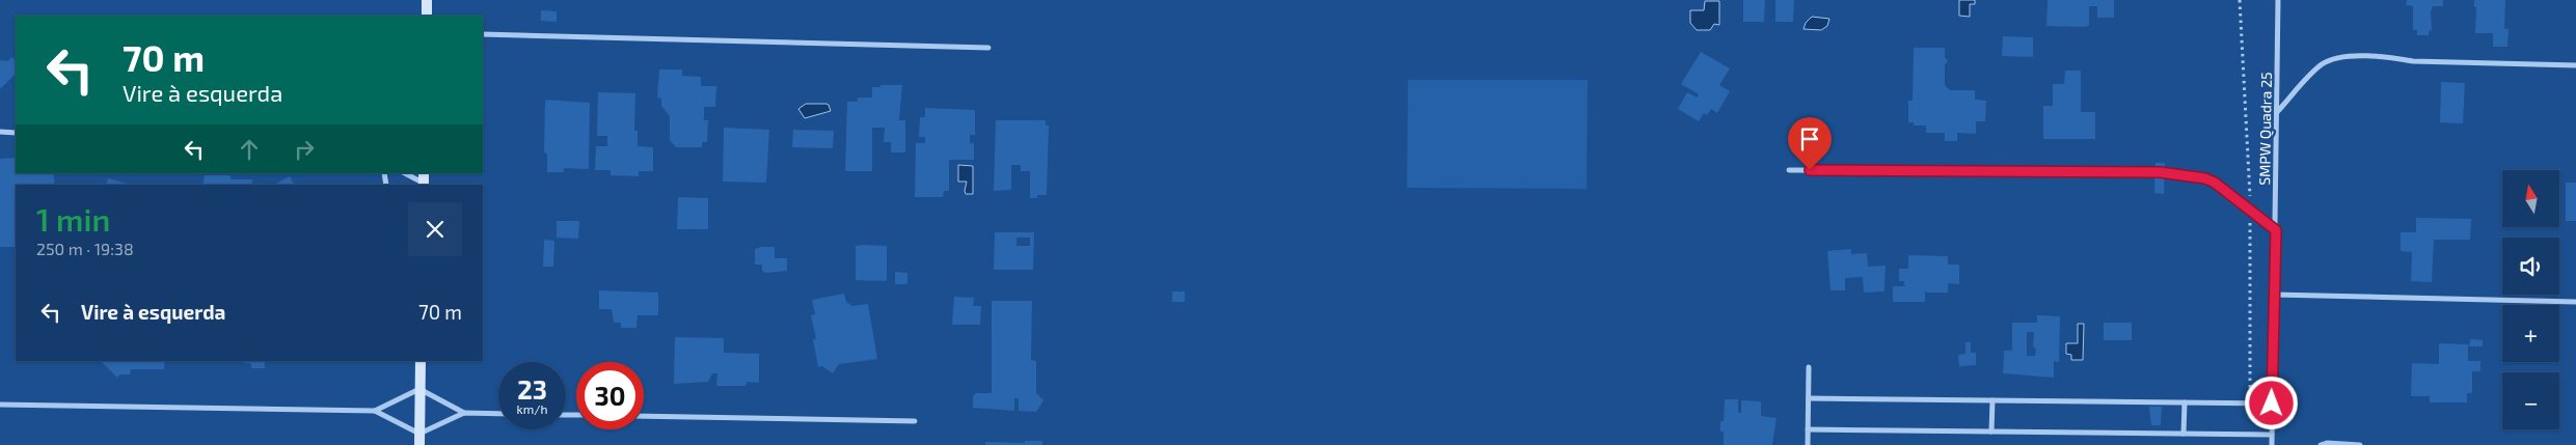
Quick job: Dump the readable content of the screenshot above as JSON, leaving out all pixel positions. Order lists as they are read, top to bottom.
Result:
{
  "streets": {
    "street": ["SMPW Quadra 25"]
  },
  "north": "top",
  "page": {
    "turn": ["70 m", "Vire à esquerda"],
    "map_buttons": ["+", "−"],
    "heading": ["1 min", "250 m · 19:38"],
    "list": [
      {
        "name": "Vire à esquerda",
        "value": "70 m"
      }
    ],
    "speed": "23 km/h",
    "limit": "30"
  }
}
